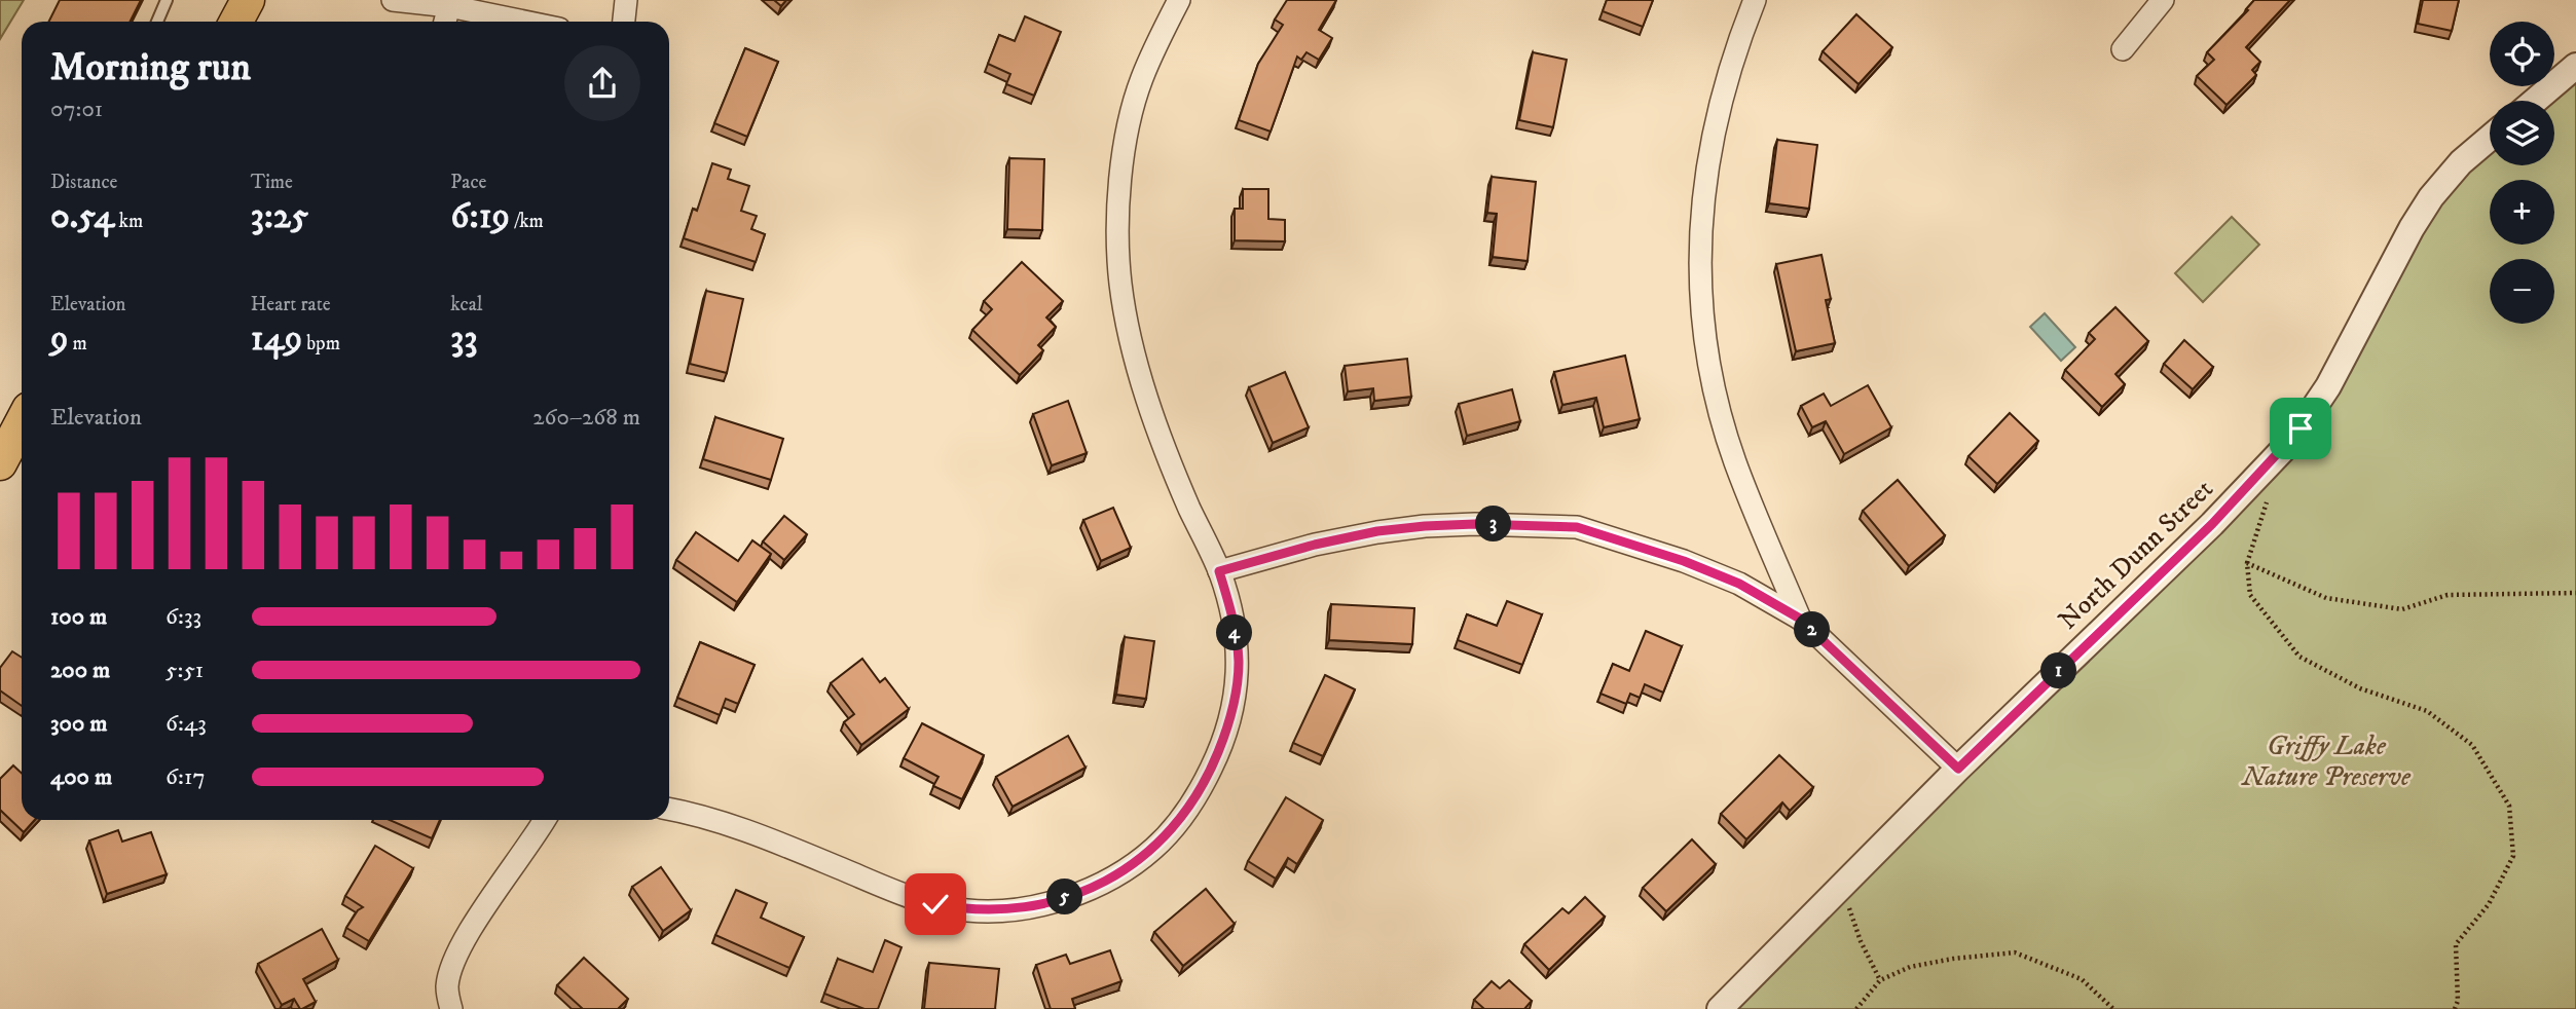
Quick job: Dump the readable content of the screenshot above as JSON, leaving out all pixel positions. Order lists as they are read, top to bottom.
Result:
{
  "streets": {
    "street": ["North Dunn Street"]
  },
  "parks": ["Griffy Lake Nature Preserve"],
  "page": {
    "map_buttons": ["+", "−"],
    "heading": ["Morning run", "07:01"],
    "stats": [
      ["Distance", "0.54 km"],
      ["Time", "3:25"],
      ["Pace", "6:19 /km"],
      ["Elevation", "9 m"],
      ["Heart rate", "149 bpm"],
      ["kcal", "33"]
    ],
    "chart": ["Elevation", "260–268 m"],
    "pins": [
      "3",
      "2",
      "4",
      "1",
      "5"
    ],
    "list": [
      {
        "name": "100 m",
        "note": "6:33"
      },
      {
        "name": "200 m",
        "note": "5:51"
      },
      {
        "name": "300 m",
        "note": "6:43"
      },
      {
        "name": "400 m",
        "note": "6:17"
      }
    ]
  }
}
